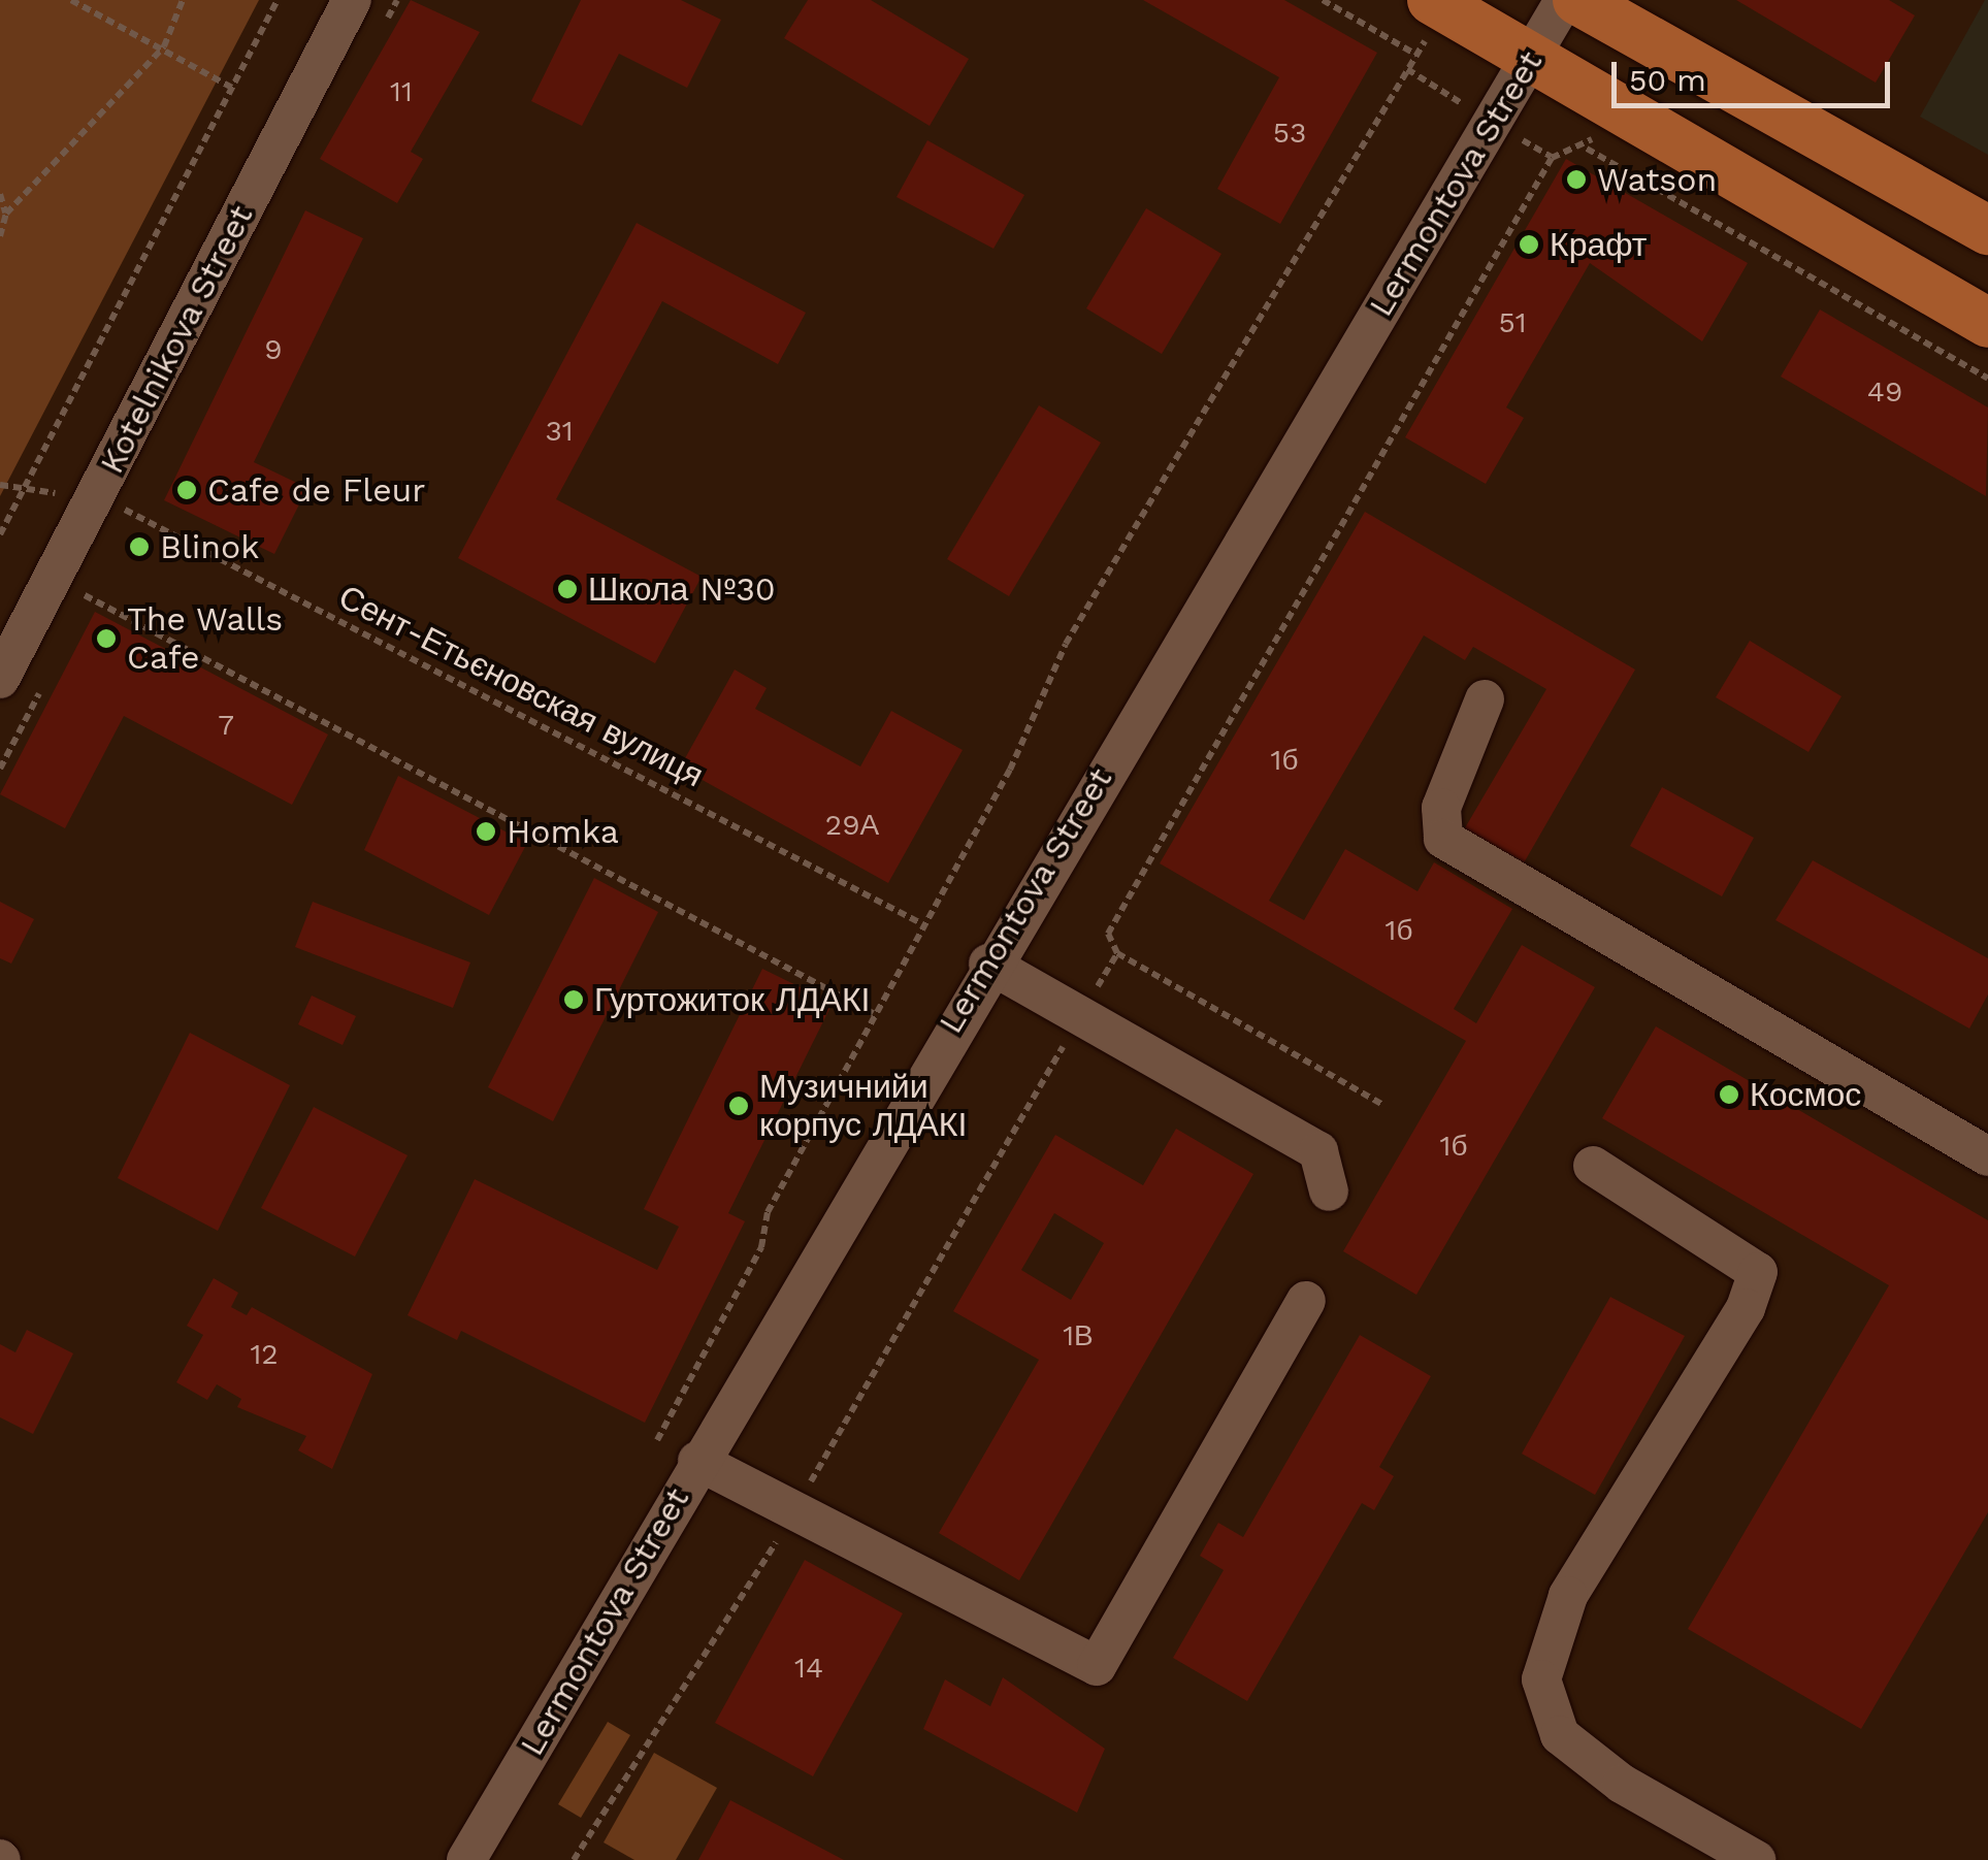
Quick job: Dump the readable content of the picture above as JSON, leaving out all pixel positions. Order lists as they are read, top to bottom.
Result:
{
  "streets": {
    "street": ["Lermontova Street", "Kotelnikova Street"],
    "path": ["Сент-Етьєновская вулиця"]
  },
  "crossings": [
    ["Kotelnikova Street", "Сент-Етьєновская вулиця"]
  ],
  "places": [
    "Watson",
    "Крафт",
    "Cafe de Fleur",
    "Blinok",
    "Школа №30",
    "The Walls Cafe",
    "Homka",
    "Гуртожиток ЛДАКІ",
    "Космос",
    "Музичнийи корпус ЛДАКІ"
  ],
  "house_numbers": [
    "11",
    "53",
    "51",
    "9",
    "49",
    "31",
    "7",
    "1б",
    "29А",
    "1б",
    "1б",
    "1В",
    "12",
    "14"
  ],
  "scale_bar": "50 m"
}
